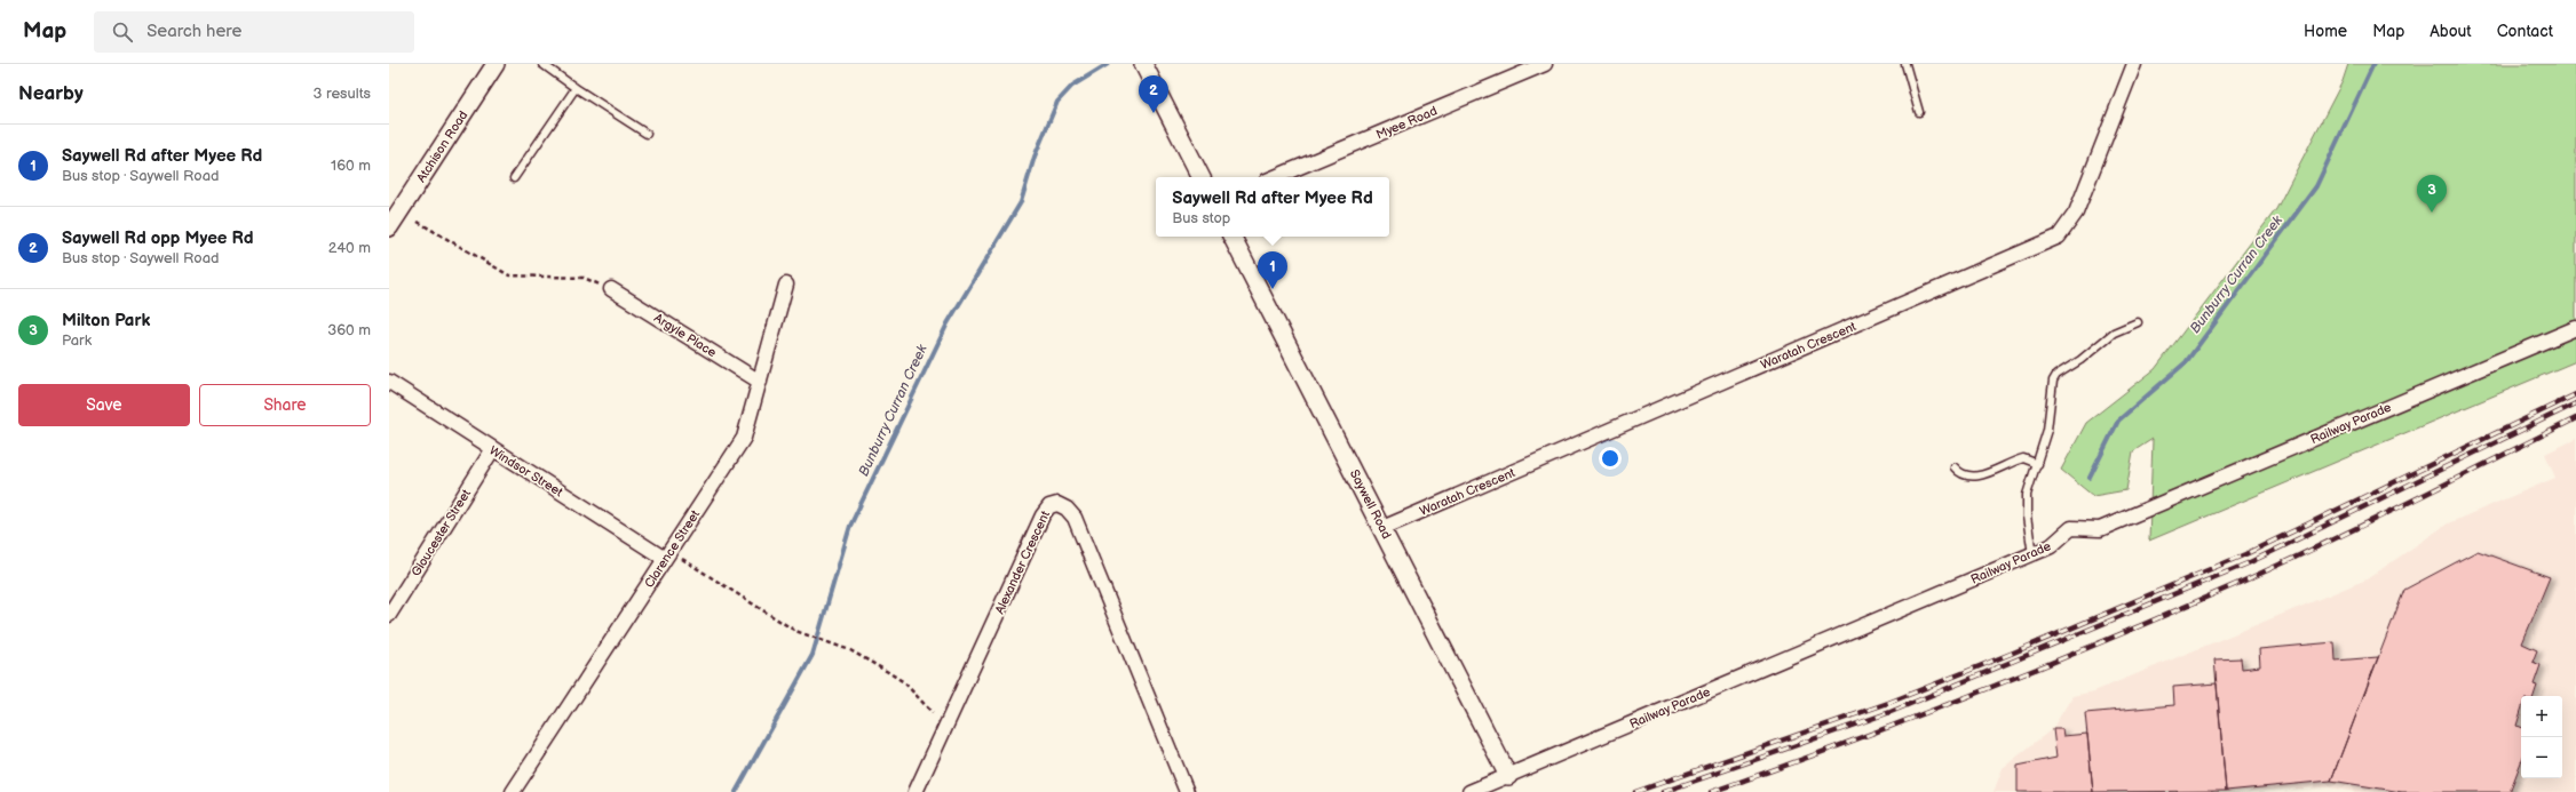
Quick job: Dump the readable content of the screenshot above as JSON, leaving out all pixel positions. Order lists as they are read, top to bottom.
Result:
{
  "streets": {
    "street": [
      "Myee Road",
      "Atchison Road",
      "Argyle Place",
      "Waratah Crescent",
      "Railway Parade",
      "Windsor Street",
      "Saywell Road",
      "Gloucester Street",
      "Clarence Street",
      "Alexander Crescent"
    ]
  },
  "crossings": [
    ["Argyle Place", "Clarence Street"],
    ["Waratah Crescent", "Saywell Road"],
    ["Railway Parade", "Saywell Road"],
    ["Windsor Street", "Gloucester Street"],
    ["Windsor Street", "Clarence Street"]
  ],
  "water": ["Bunburry Curran Creek"],
  "page": {
    "header": "Map",
    "search": "Search here",
    "nav": [
      "Home",
      "Map",
      "About",
      "Contact"
    ],
    "heading": ["Nearby", "3 results"],
    "pins": ["2", "3", "1"],
    "list": [
      {
        "mark": "1",
        "name": "Saywell Rd after Myee Rd",
        "note": "Bus stop · Saywell Road",
        "value": "160 m"
      },
      {
        "mark": "2",
        "name": "Saywell Rd opp Myee Rd",
        "note": "Bus stop · Saywell Road",
        "value": "240 m"
      },
      {
        "mark": "3",
        "name": "Milton Park",
        "note": "Park",
        "value": "360 m"
      }
    ],
    "popup": ["Saywell Rd after Myee Rd", "Bus stop"],
    "buttons": ["Save", "Share"],
    "map_buttons": ["+", "−"]
  }
}
